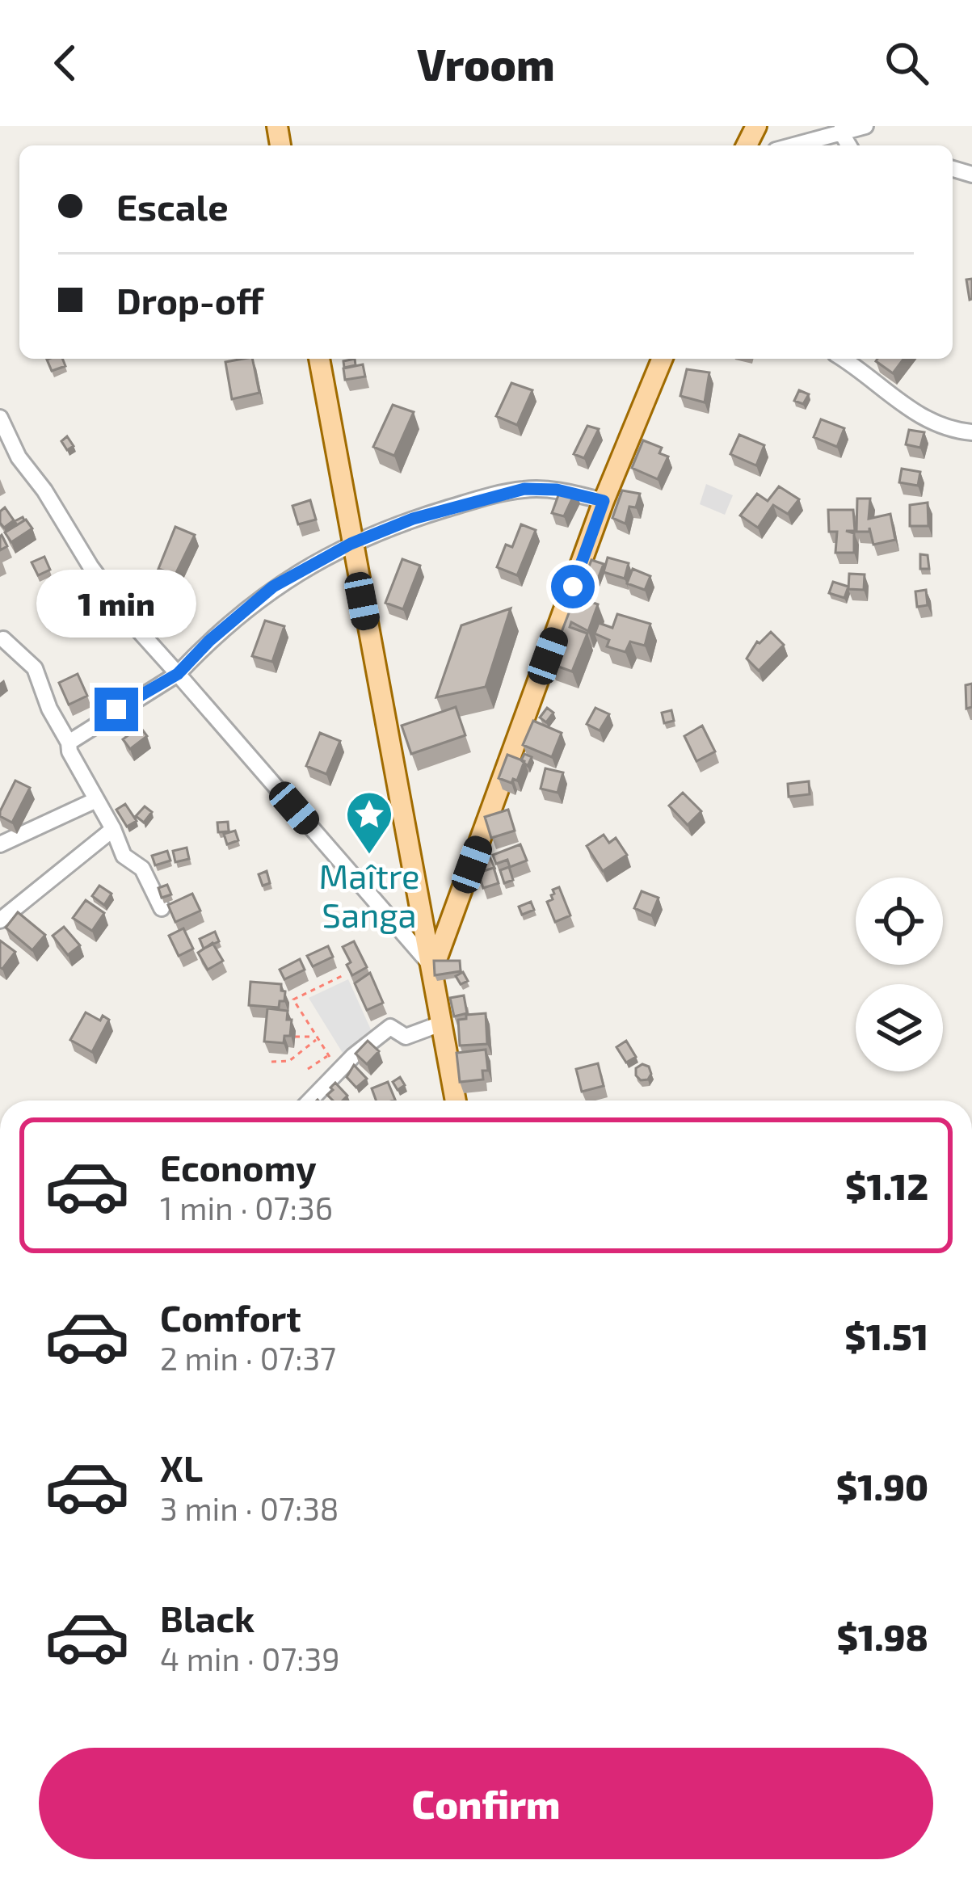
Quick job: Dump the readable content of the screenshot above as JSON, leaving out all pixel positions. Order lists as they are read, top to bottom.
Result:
{
  "places": {
    "place": ["Maître Sanga"]
  },
  "page": {
    "header": "Vroom",
    "banner": ["Escale", "Drop-off"],
    "bubble": "1 min",
    "list": [
      {
        "name": "Economy",
        "note": "1 min · 07:36",
        "value": "$1.12"
      },
      {
        "name": "Comfort",
        "note": "2 min · 07:37",
        "value": "$1.51"
      },
      {
        "name": "XL",
        "note": "3 min · 07:38",
        "value": "$1.90"
      },
      {
        "name": "Black",
        "note": "4 min · 07:39",
        "value": "$1.98"
      }
    ],
    "buttons": "Confirm"
  }
}
